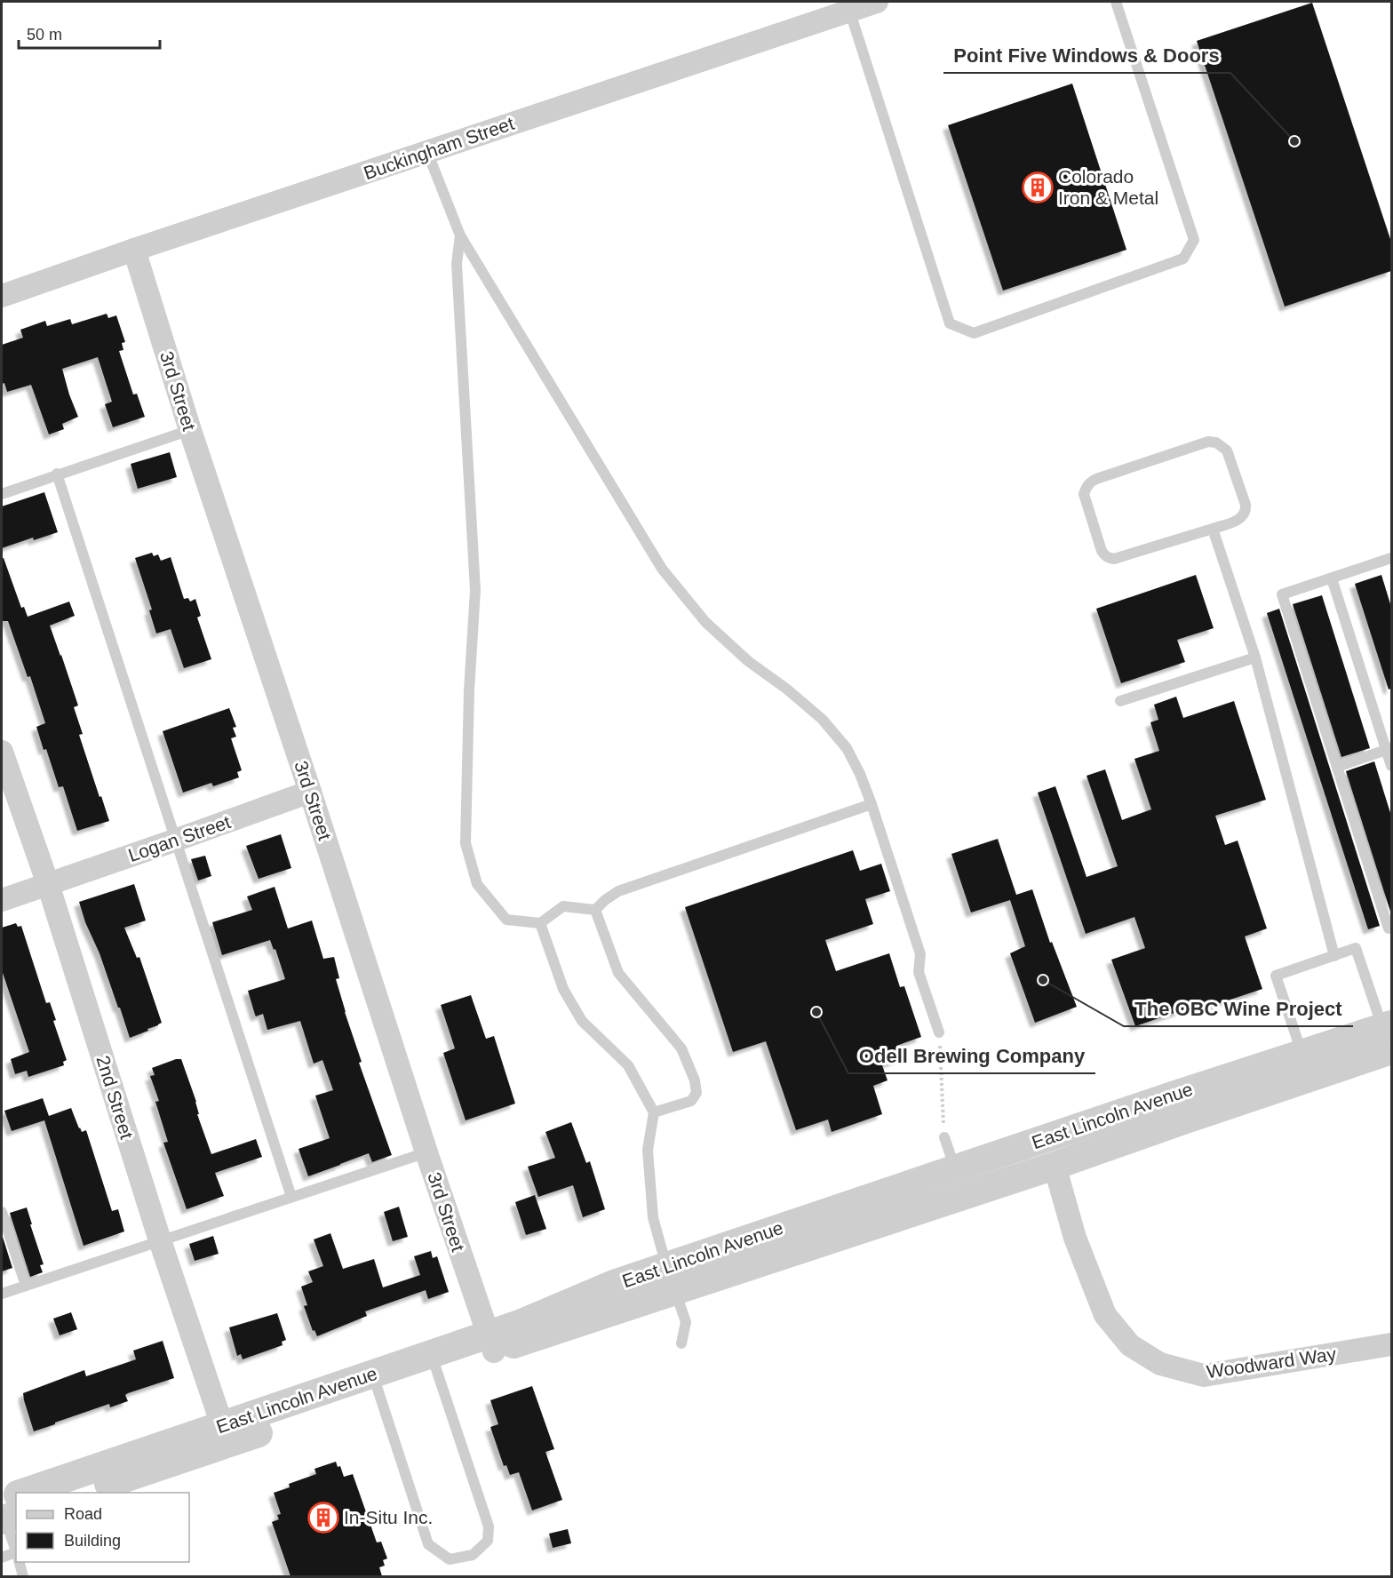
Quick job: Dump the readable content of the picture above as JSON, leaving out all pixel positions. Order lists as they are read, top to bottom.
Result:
{
  "streets": {
    "street": [
      "Buckingham Street",
      "3rd Street",
      "Logan Street",
      "2nd Street",
      "East Lincoln Avenue",
      "Woodward Way"
    ]
  },
  "crossings": [
    ["Buckingham Street", "3rd Street"],
    ["3rd Street", "Logan Street"],
    ["3rd Street", "East Lincoln Avenue"],
    ["Logan Street", "2nd Street"],
    ["2nd Street", "East Lincoln Avenue"],
    ["East Lincoln Avenue", "Woodward Way"]
  ],
  "places": {
    "other": ["Point Five Windows & Doors", "The OBC Wine Project", "Odell Brewing Company"],
    "building": ["Colorado Iron & Metal", "In-Situ Inc."]
  },
  "legend": ["Road", "Building"],
  "scale_bar": "50 m"
}
